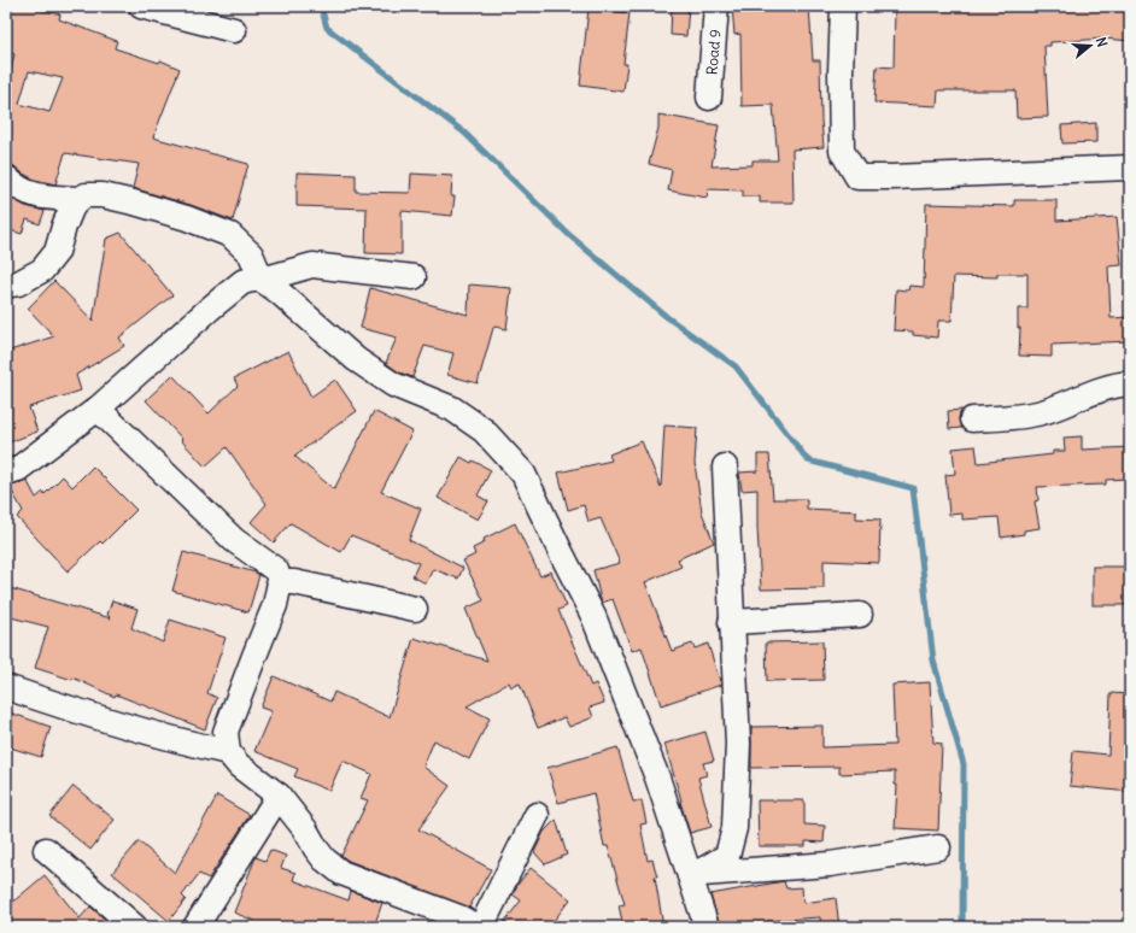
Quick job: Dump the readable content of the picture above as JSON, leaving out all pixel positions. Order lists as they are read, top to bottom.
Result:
{
  "streets": {
    "street": ["Road 9"]
  },
  "north": "right"
}
